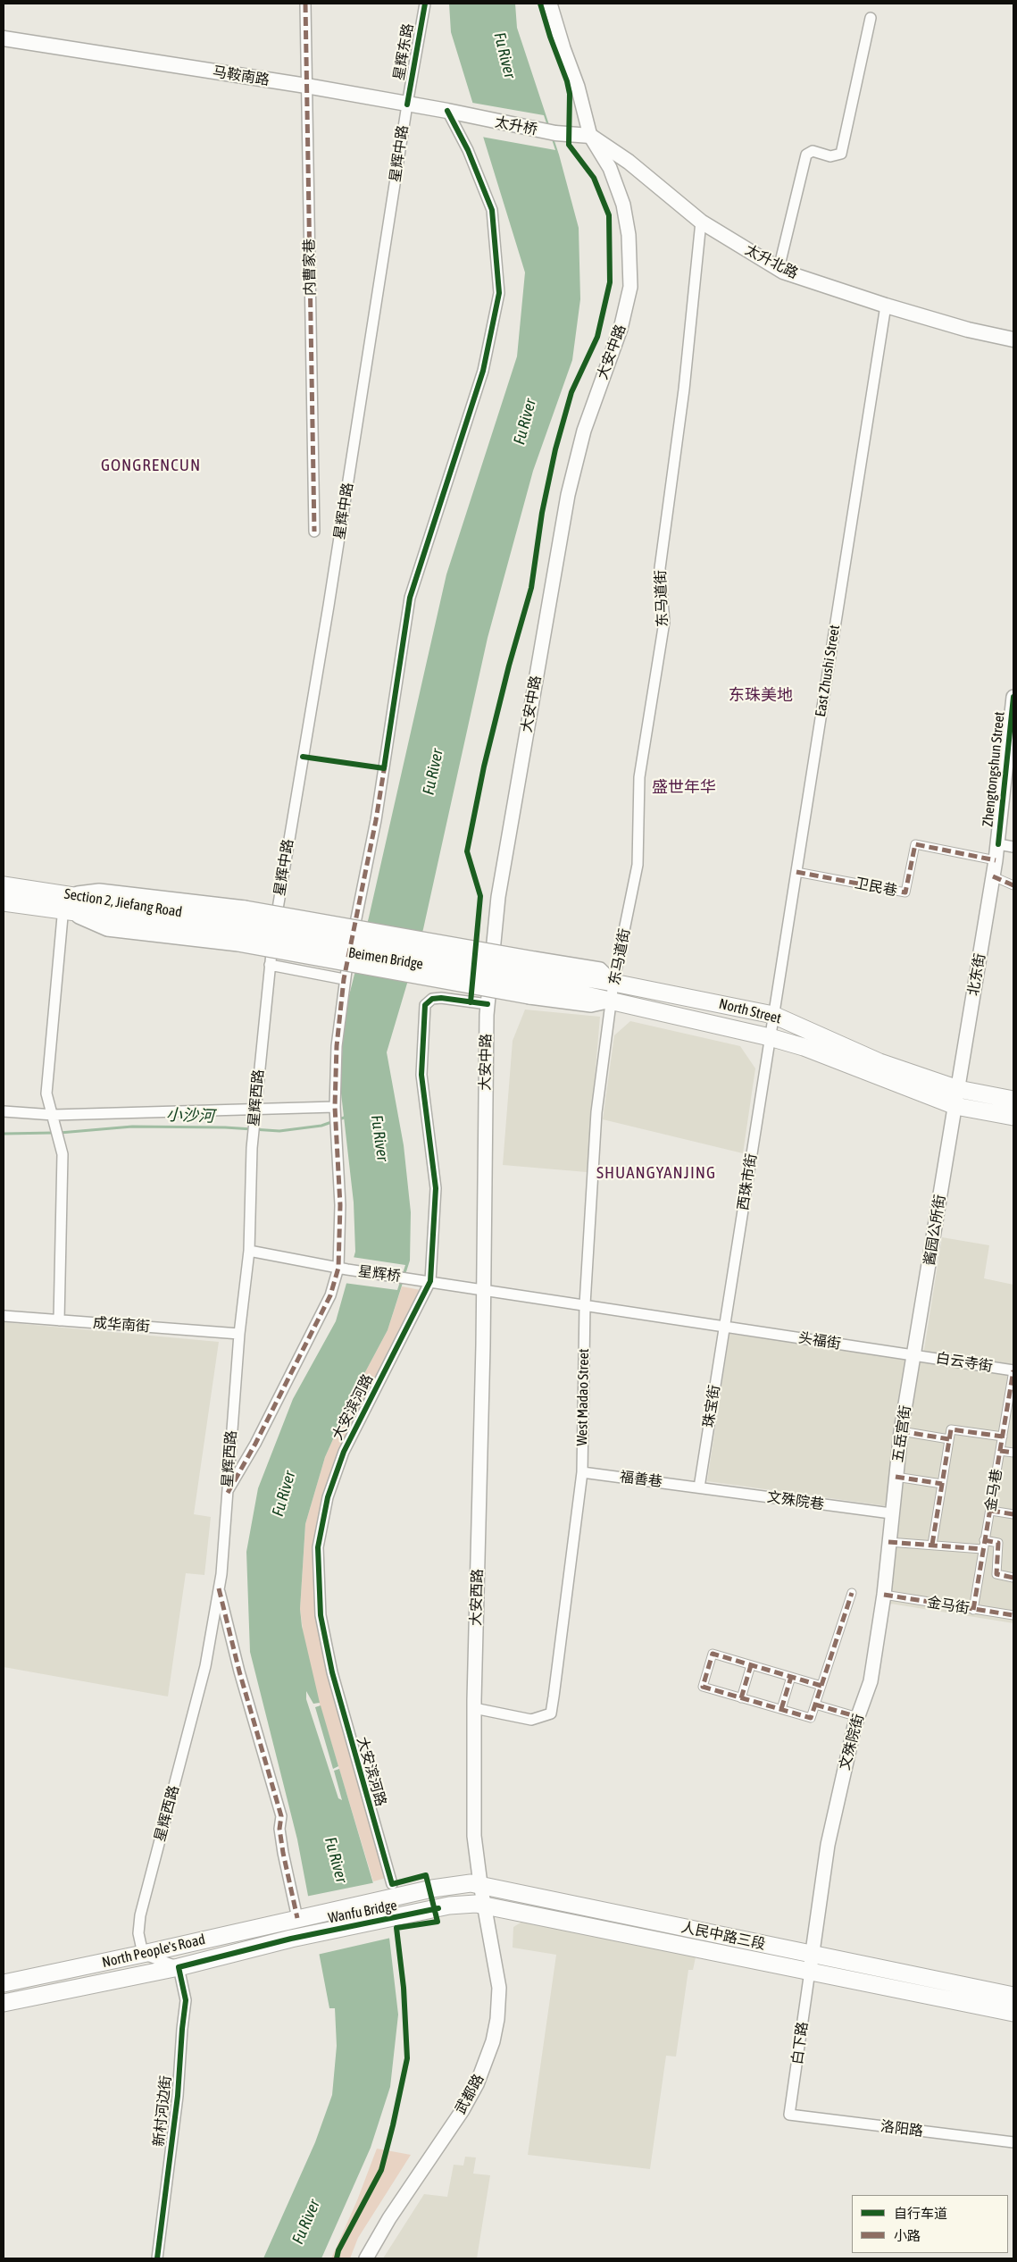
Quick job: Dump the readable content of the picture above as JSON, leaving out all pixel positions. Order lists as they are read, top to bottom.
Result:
{
  "streets": {
    "main road": [
      "马鞍南路",
      "太升桥",
      "太升北路",
      "Section 2, Jiefang Road",
      "Beimen Bridge",
      "North Street",
      "Wanfu Bridge",
      "人民中路三段",
      "North People's Road"
    ],
    "street": [
      "星辉东路",
      "星辉中路",
      "内曹家巷",
      "大安中路",
      "东马道街",
      "East Zhushi Street",
      "Zhengtongshun Street",
      "卫民巷",
      "北东街",
      "星辉西路",
      "西珠市街",
      "酱园公所街",
      "星辉桥",
      "成华南街",
      "头福街",
      "白云寺街",
      "West Madao Street",
      "珠宝街",
      "大安滨河路",
      "五岳宫街",
      "福善巷",
      "金马巷",
      "文殊院巷",
      "大安西路",
      "金马街",
      "文殊院街",
      "白下路",
      "武都路",
      "新村河边街",
      "洛阳路"
    ]
  },
  "crossings": [
    ["星辉东路", "马鞍南路"],
    ["星辉东路", "星辉中路"],
    ["马鞍南路", "太升桥"],
    ["马鞍南路", "星辉中路"],
    ["马鞍南路", "内曹家巷"],
    ["太升桥", "太升北路"],
    ["太升桥", "大安中路"],
    ["星辉中路", "星辉西路"],
    ["太升北路", "大安中路"],
    ["太升北路", "东马道街"],
    ["太升北路", "East Zhushi Street"],
    ["大安中路", "星辉桥"],
    ["大安中路", "大安滨河路"],
    ["大安中路", "大安西路"],
    ["东马道街", "North Street"],
    ["东马道街", "West Madao Street"],
    ["East Zhushi Street", "卫民巷"],
    ["East Zhushi Street", "North Street"],
    ["East Zhushi Street", "西珠市街"],
    ["Zhengtongshun Street", "北东街"],
    ["卫民巷", "北东街"],
    ["Section 2, Jiefang Road", "Beimen Bridge"],
    ["Beimen Bridge", "North Street"],
    ["北东街", "North Street"],
    ["北东街", "酱园公所街"],
    ["North Street", "西珠市街"],
    ["North Street", "酱园公所街"],
    ["North Street", "West Madao Street"],
    ["星辉西路", "星辉桥"],
    ["星辉西路", "成华南街"],
    ["星辉西路", "North People's Road"],
    ["西珠市街", "头福街"],
    ["西珠市街", "珠宝街"],
    ["酱园公所街", "头福街"],
    ["酱园公所街", "白云寺街"],
    ["酱园公所街", "五岳宫街"],
    ["星辉桥", "头福街"],
    ["星辉桥", "West Madao Street"],
    ["星辉桥", "大安滨河路"],
    ["星辉桥", "大安西路"],
    ["头福街", "白云寺街"],
    ["头福街", "West Madao Street"],
    ["头福街", "珠宝街"],
    ["头福街", "五岳宫街"],
    ["白云寺街", "五岳宫街"],
    ["白云寺街", "金马巷"],
    ["West Madao Street", "福善巷"],
    ["West Madao Street", "大安西路"],
    ["珠宝街", "福善巷"],
    ["珠宝街", "文殊院巷"],
    ["五岳宫街", "文殊院巷"],
    ["五岳宫街", "文殊院街"],
    ["福善巷", "文殊院巷"],
    ["金马巷", "金马街"],
    ["文殊院巷", "文殊院街"],
    ["大安西路", "人民中路三段"],
    ["大安西路", "武都路"],
    ["金马街", "文殊院街"],
    ["文殊院街", "人民中路三段"],
    ["文殊院街", "白下路"],
    ["Wanfu Bridge", "人民中路三段"],
    ["Wanfu Bridge", "North People's Road"],
    ["人民中路三段", "白下路"],
    ["人民中路三段", "武都路"],
    ["North People's Road", "新村河边街"],
    ["白下路", "洛阳路"]
  ],
  "districts": [
    "GONGRENCUN",
    "东珠美地",
    "盛世年华",
    "SHUANGYANJING"
  ],
  "water": ["Fu River", "小沙河"],
  "legend": ["自行车道", "小路"]
}
